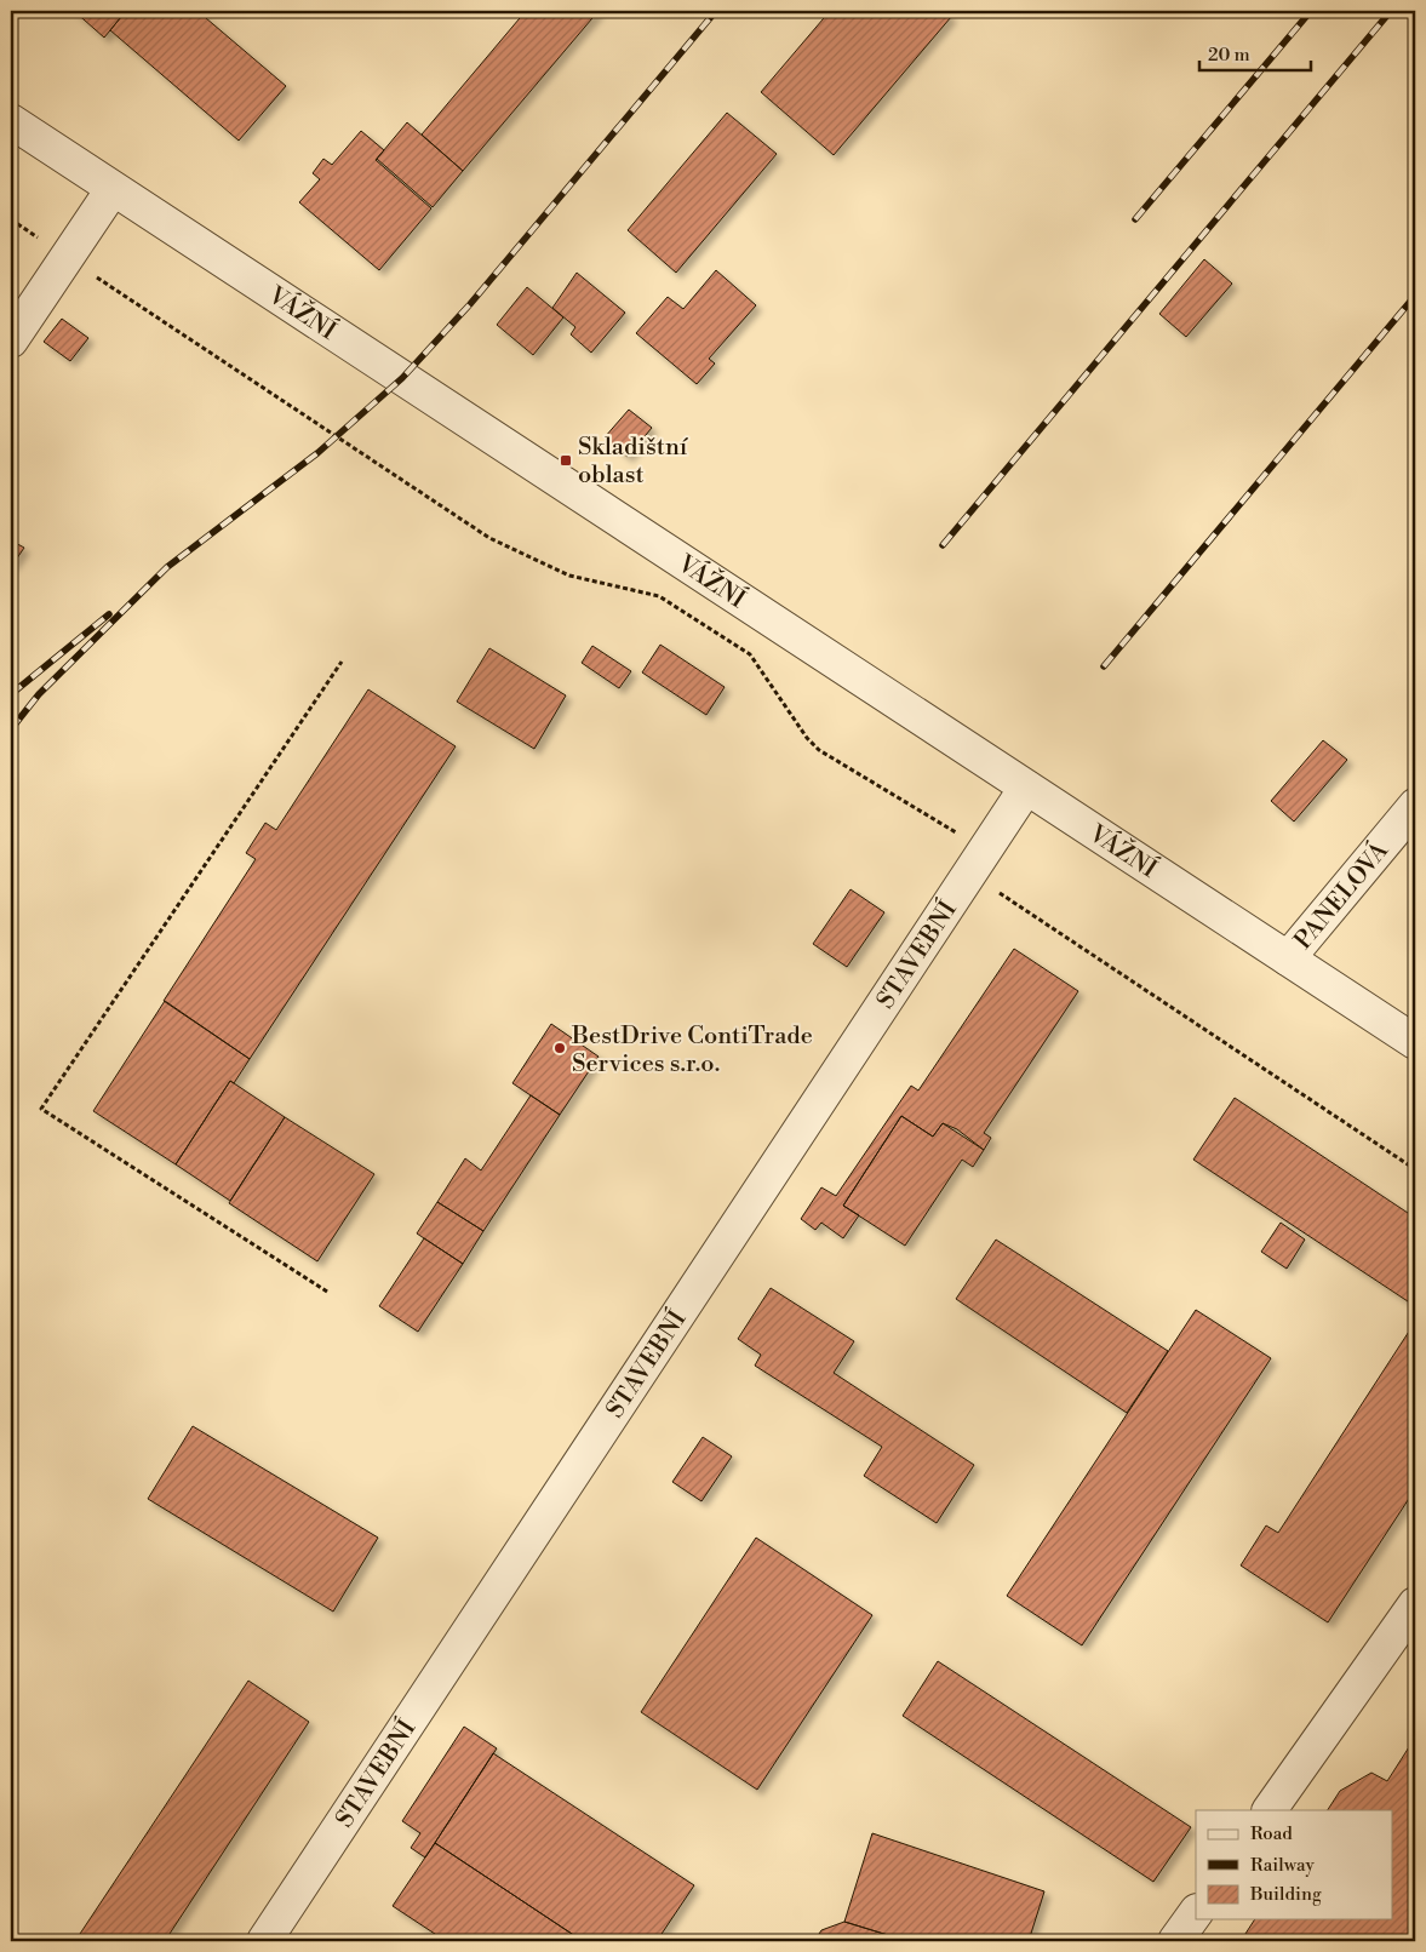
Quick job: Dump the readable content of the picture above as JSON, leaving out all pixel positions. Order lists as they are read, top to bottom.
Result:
{
  "streets": {
    "street": ["VÁŽNÍ", "PANELOVÁ", "STAVEBNÍ"]
  },
  "crossings": [
    ["VÁŽNÍ", "PANELOVÁ"],
    ["VÁŽNÍ", "STAVEBNÍ"]
  ],
  "places": {
    "transit": ["Skladištní oblast"],
    "other": ["BestDrive ContiTrade Services s.r.o."]
  },
  "legend": ["Road", "Railway", "Building"],
  "scale_bar": "20 m"
}
